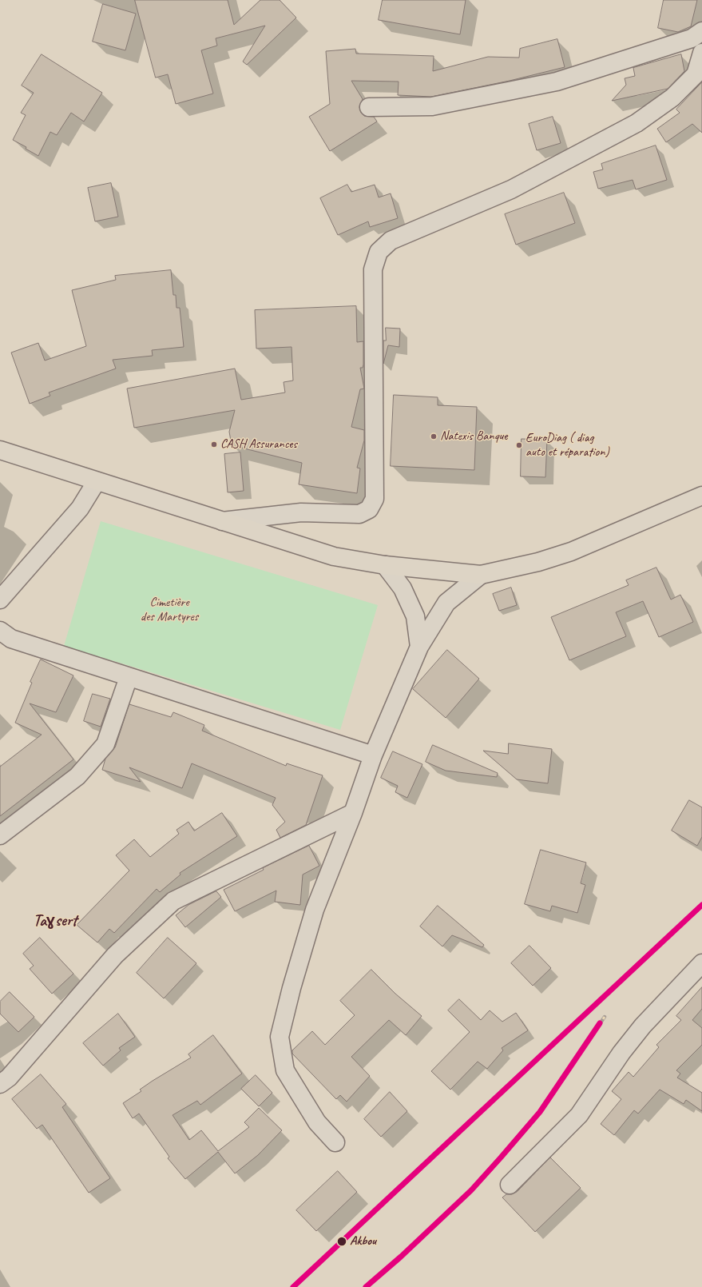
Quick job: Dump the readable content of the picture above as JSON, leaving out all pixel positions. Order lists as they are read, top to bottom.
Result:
{
  "districts": ["Taɣsert"],
  "parks": ["Cimetière des Martyres"],
  "places": [
    "Natexis Banque",
    "CASH Assurances",
    "EuroDiag ( diag auto et réparation)",
    "Akbou"
  ]
}
